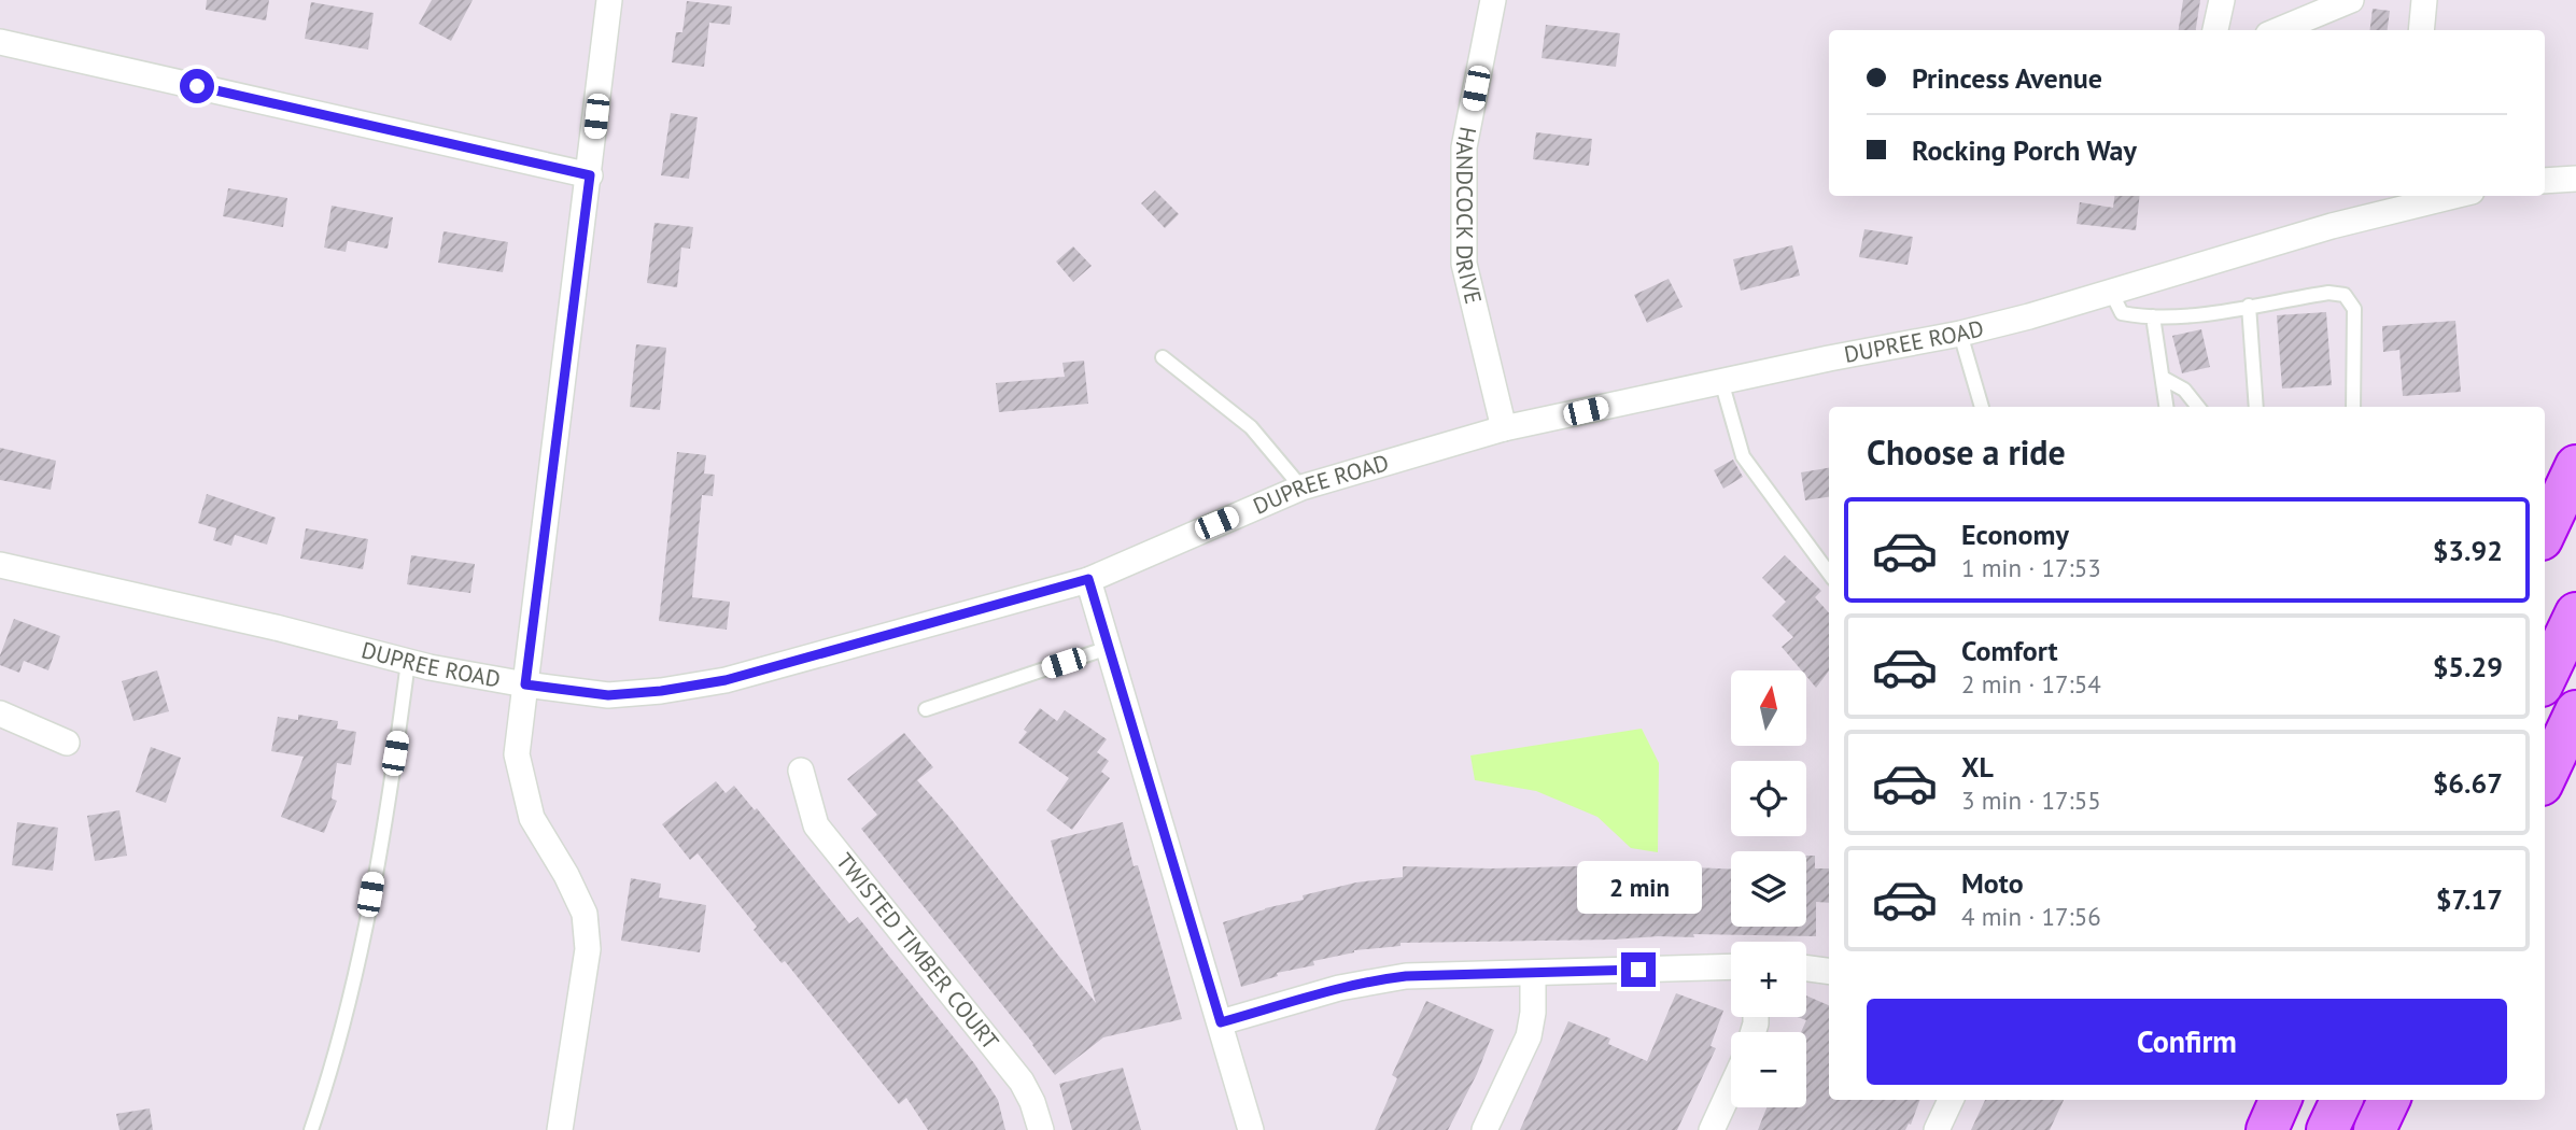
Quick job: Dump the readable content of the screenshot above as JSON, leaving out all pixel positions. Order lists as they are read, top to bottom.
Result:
{
  "streets": {
    "street": ["HANDCOCK DRIVE", "DUPREE ROAD", "TWISTED TIMBER COURT"]
  },
  "crossings": [
    ["HANDCOCK DRIVE", "DUPREE ROAD"]
  ],
  "north": "top",
  "page": {
    "banner": ["Princess Avenue", "Rocking Porch Way"],
    "heading": "Choose a ride",
    "list": [
      {
        "name": "Economy",
        "note": "1 min · 17:53",
        "value": "$3.92"
      },
      {
        "name": "Comfort",
        "note": "2 min · 17:54",
        "value": "$5.29"
      },
      {
        "name": "XL",
        "note": "3 min · 17:55",
        "value": "$6.67"
      },
      {
        "name": "Moto",
        "note": "4 min · 17:56",
        "value": "$7.17"
      }
    ],
    "map_buttons": ["+", "−"],
    "bubble": "2 min",
    "buttons": "Confirm"
  }
}
